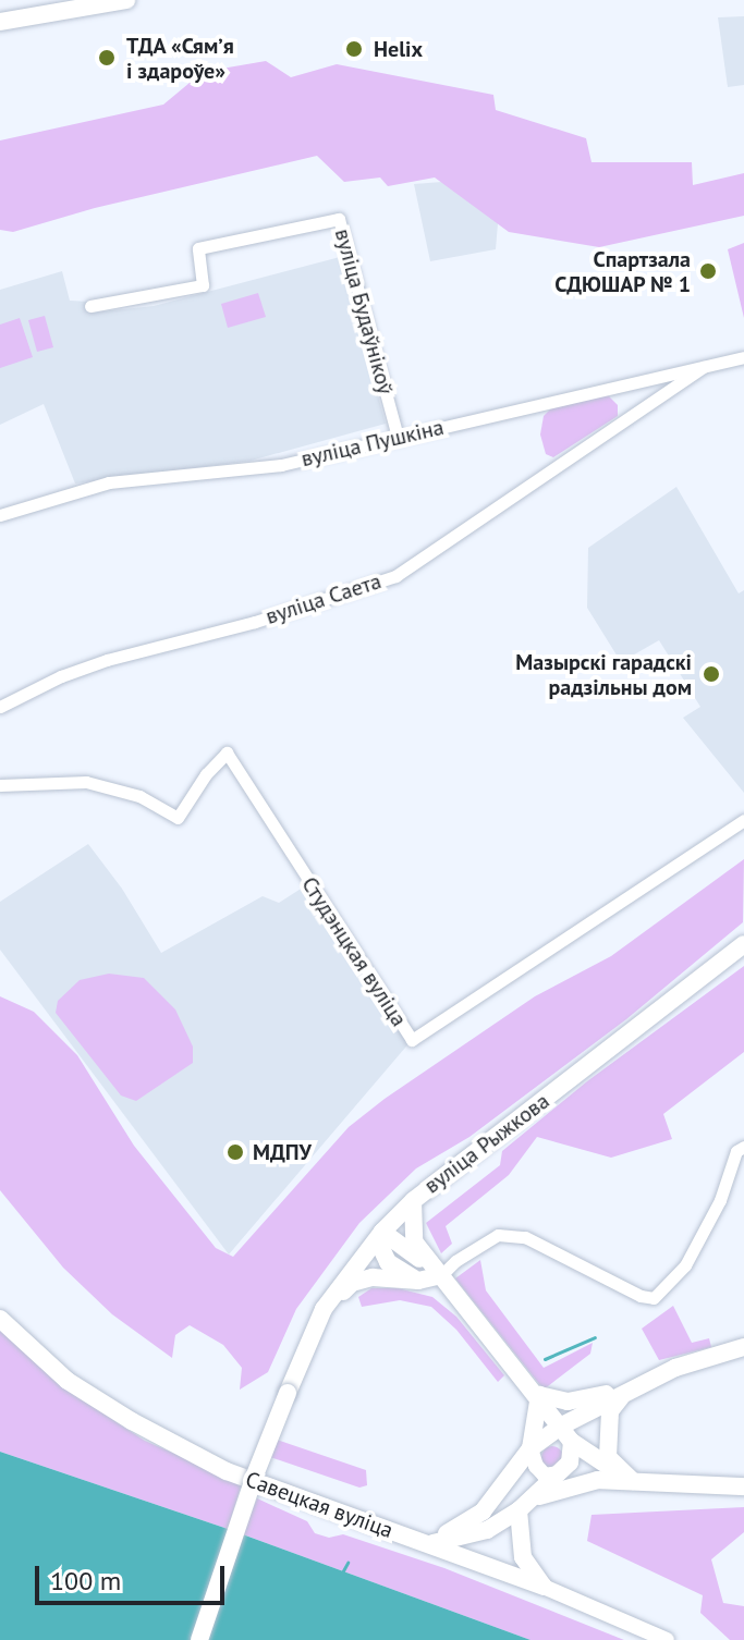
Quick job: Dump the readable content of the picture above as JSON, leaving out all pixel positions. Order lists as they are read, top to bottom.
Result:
{
  "streets": {
    "main road": ["вуліца Рыжкова", "Савецкая вуліца"],
    "street": [
      "вуліца Будаўнікоў",
      "вуліца Пушкіна",
      "вуліца Саета",
      "Студэнцкая вуліца"
    ]
  },
  "crossings": [
    ["вуліца Будаўнікоў", "вуліца Пушкіна"],
    ["вуліца Пушкіна", "вуліца Саета"]
  ],
  "places": [
    "Helix",
    "ТДА «Сямʼя і здароўе»",
    "Спартзала СДЮШАР № 1",
    "Мазырскі гарадскі радзільны дом",
    "МДПУ"
  ],
  "scale_bar": "100 m"
}
